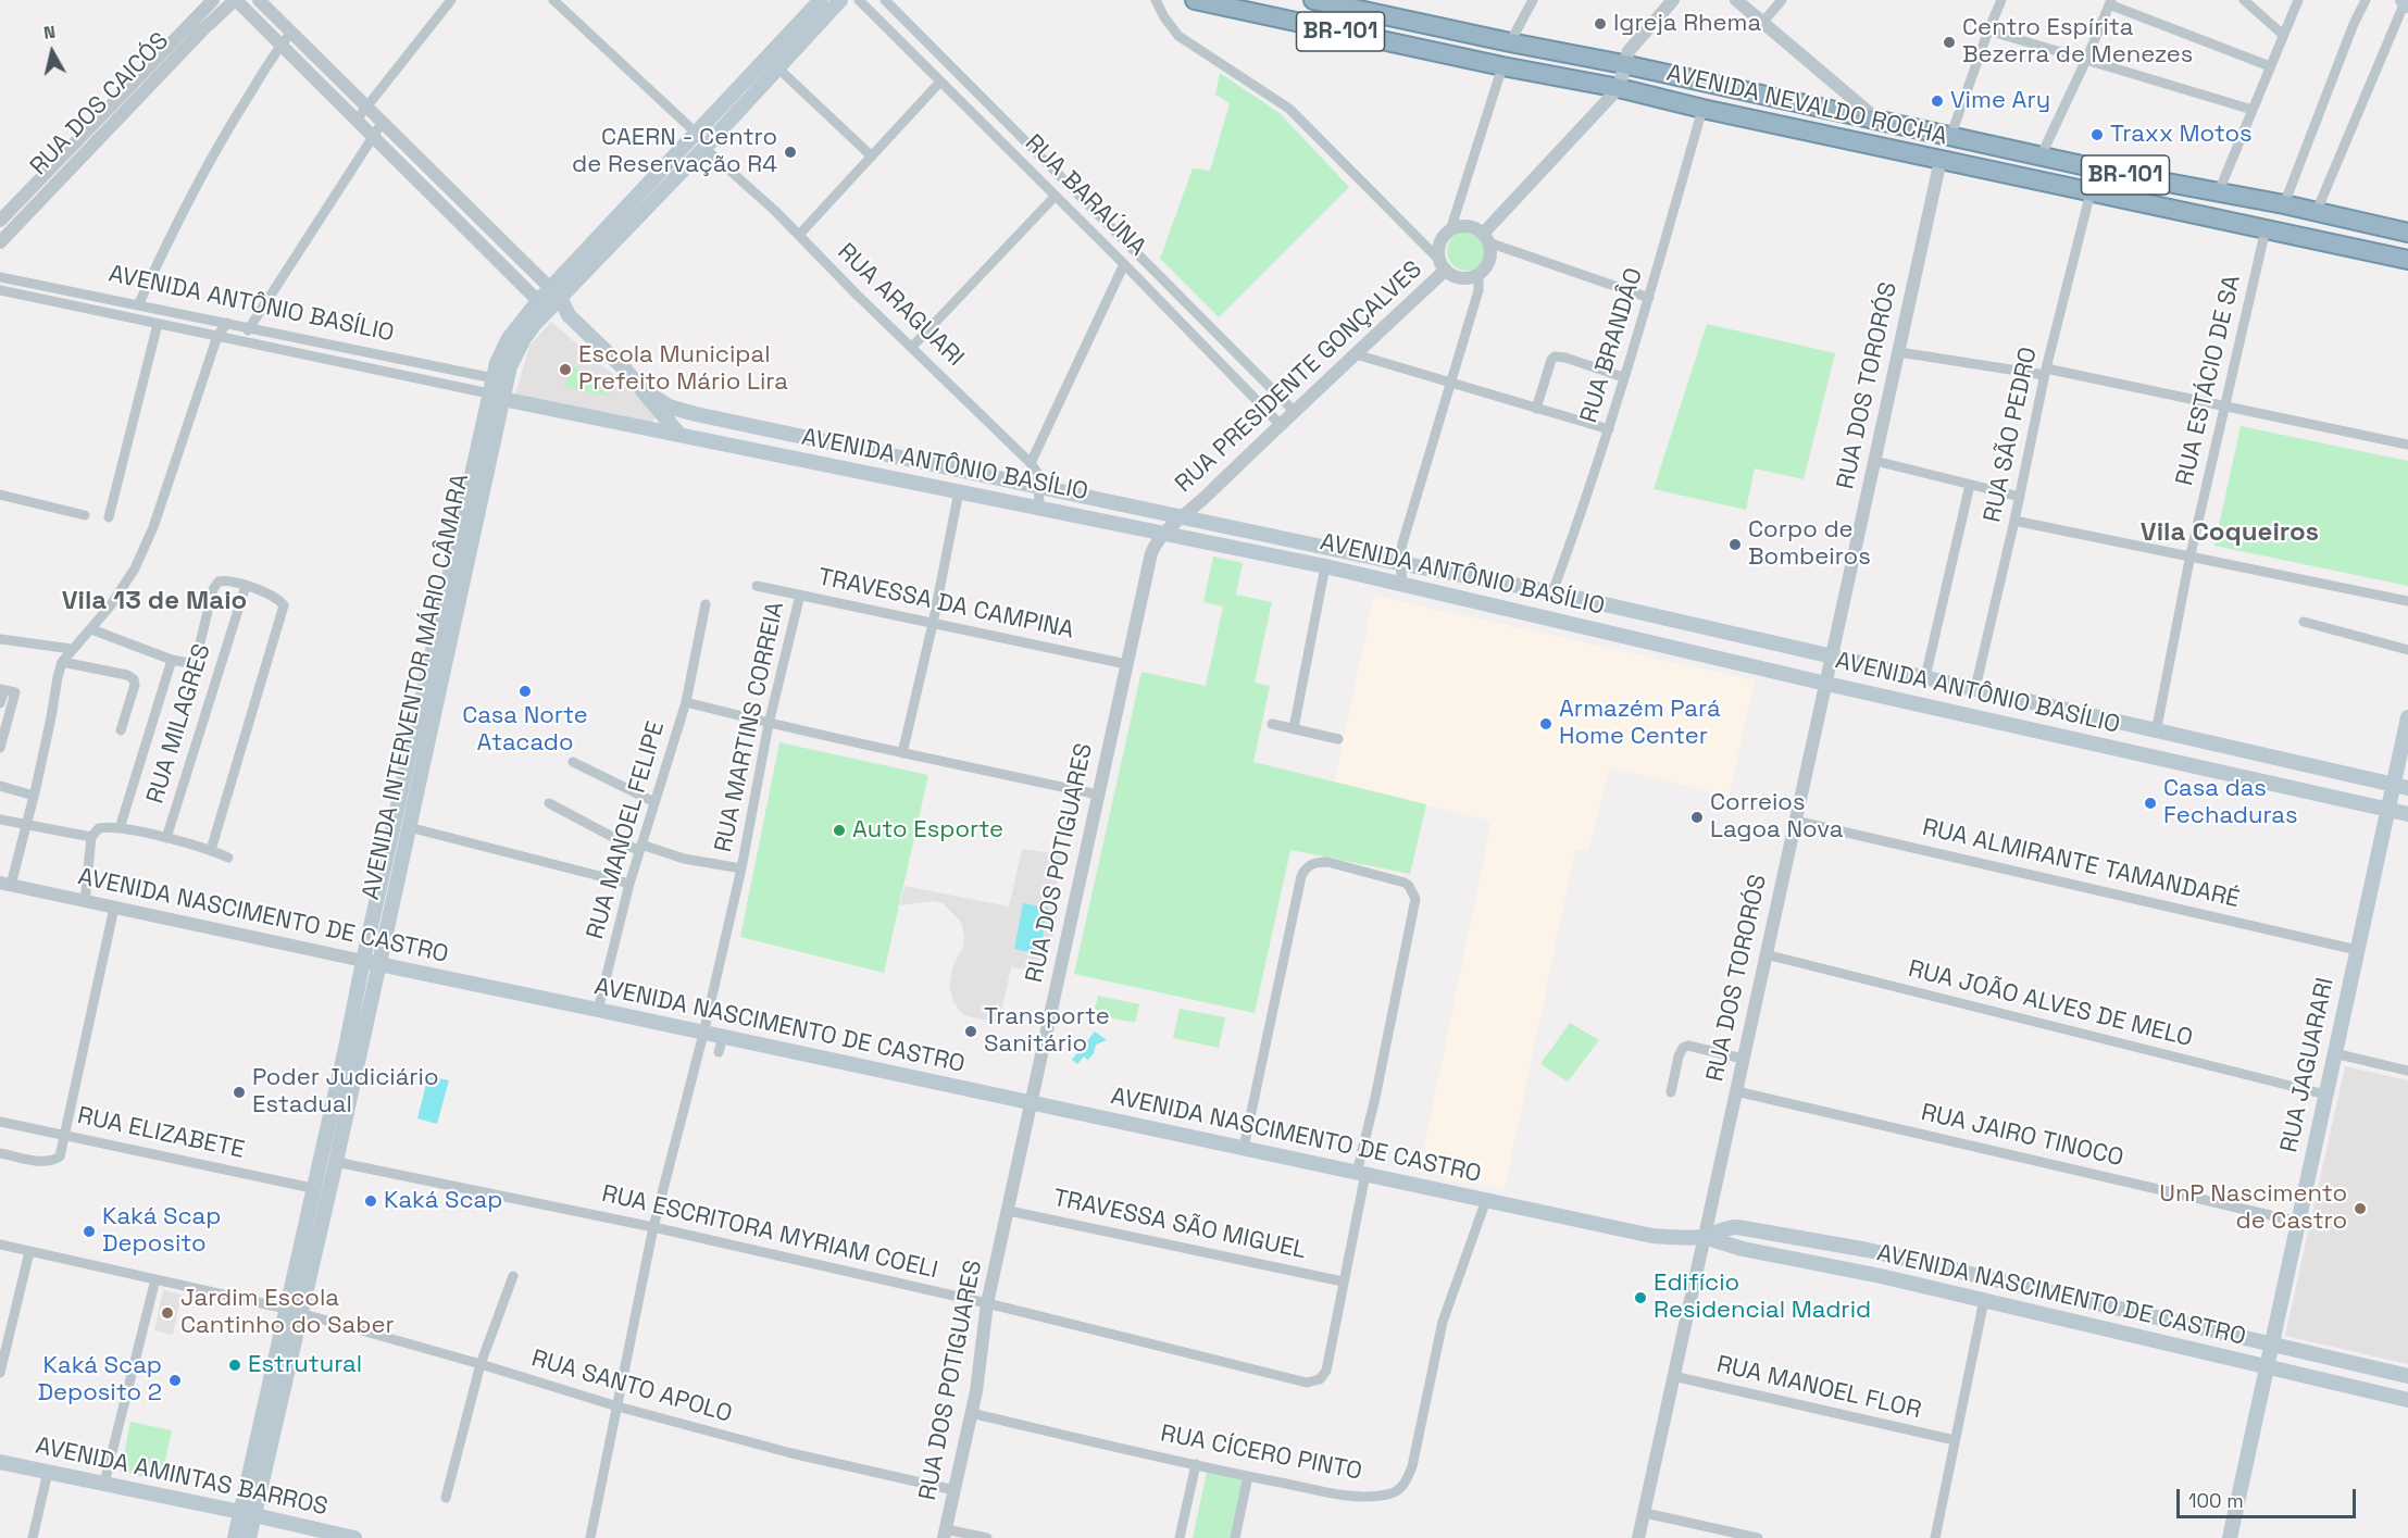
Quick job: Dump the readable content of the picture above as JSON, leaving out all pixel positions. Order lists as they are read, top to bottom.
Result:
{
  "streets": {
    "highway": ["BR-101", "AVENIDA NEVALDO ROCHA"],
    "main road": [
      "AVENIDA ANTÔNIO BASÍLIO",
      "AVENIDA INTERVENTOR MÁRIO CÂMARA",
      "AVENIDA NASCIMENTO DE CASTRO",
      "RUA JAGUARARI",
      "AVENIDA AMINTAS BARROS"
    ],
    "street": [
      "RUA DOS CAICÓS",
      "RUA BARAÚNA",
      "RUA ARAGUARI",
      "RUA BRANDÂO",
      "RUA PRESIDENTE GONÇALVES",
      "RUA ESTÁCIO DE SA",
      "RUA DOS TORORÓS",
      "RUA SÃO PEDRO",
      "TRAVESSA DA CAMPINA",
      "RUA MILAGRES",
      "RUA MARTINS CORREIA",
      "RUA MANOEL FELIPE",
      "RUA DOS POTIGUARES",
      "RUA ALMIRANTE TAMANDARÉ",
      "RUA JOÃO ALVES DE MELO",
      "RUA ELIZABETE",
      "RUA JAIRO TINOCO",
      "TRAVESSA SÃO MIGUEL",
      "RUA ESCRITORA MYRIAM COELI",
      "RUA SANTO APOLO",
      "RUA MANOEL FLOR",
      "RUA CÍCERO PINTO"
    ]
  },
  "crossings": [
    ["AVENIDA NEVALDO ROCHA", "RUA BRANDÂO"],
    ["AVENIDA NEVALDO ROCHA", "RUA ESTÁCIO DE SA"],
    ["AVENIDA NEVALDO ROCHA", "RUA DOS TORORÓS"],
    ["AVENIDA NEVALDO ROCHA", "RUA SÃO PEDRO"],
    ["RUA BARAÚNA", "RUA PRESIDENTE GONÇALVES"],
    ["AVENIDA ANTÔNIO BASÍLIO", "RUA ARAGUARI"],
    ["AVENIDA ANTÔNIO BASÍLIO", "RUA BRANDÂO"],
    ["AVENIDA ANTÔNIO BASÍLIO", "RUA PRESIDENTE GONÇALVES"],
    ["AVENIDA ANTÔNIO BASÍLIO", "RUA ESTÁCIO DE SA"],
    ["AVENIDA ANTÔNIO BASÍLIO", "RUA DOS TORORÓS"],
    ["AVENIDA ANTÔNIO BASÍLIO", "RUA SÃO PEDRO"],
    ["AVENIDA ANTÔNIO BASÍLIO", "AVENIDA INTERVENTOR MÁRIO CÂMARA"],
    ["AVENIDA ANTÔNIO BASÍLIO", "RUA DOS POTIGUARES"],
    ["AVENIDA ANTÔNIO BASÍLIO", "RUA JAGUARARI"],
    ["RUA ARAGUARI", "AVENIDA INTERVENTOR MÁRIO CÂMARA"],
    ["RUA PRESIDENTE GONÇALVES", "RUA DOS POTIGUARES"],
    ["RUA DOS TORORÓS", "RUA ALMIRANTE TAMANDARÉ"],
    ["RUA DOS TORORÓS", "AVENIDA NASCIMENTO DE CASTRO"],
    ["RUA DOS TORORÓS", "RUA JOÃO ALVES DE MELO"],
    ["RUA DOS TORORÓS", "RUA JAIRO TINOCO"],
    ["RUA DOS TORORÓS", "RUA MANOEL FLOR"],
    ["TRAVESSA DA CAMPINA", "RUA MARTINS CORREIA"],
    ["TRAVESSA DA CAMPINA", "RUA DOS POTIGUARES"],
    ["AVENIDA INTERVENTOR MÁRIO CÂMARA", "AVENIDA NASCIMENTO DE CASTRO"],
    ["AVENIDA INTERVENTOR MÁRIO CÂMARA", "RUA ELIZABETE"],
    ["AVENIDA INTERVENTOR MÁRIO CÂMARA", "RUA ESCRITORA MYRIAM COELI"],
    ["AVENIDA INTERVENTOR MÁRIO CÂMARA", "RUA SANTO APOLO"],
    ["AVENIDA INTERVENTOR MÁRIO CÂMARA", "AVENIDA AMINTAS BARROS"],
    ["RUA MARTINS CORREIA", "RUA MANOEL FELIPE"],
    ["RUA MARTINS CORREIA", "AVENIDA NASCIMENTO DE CASTRO"],
    ["RUA MARTINS CORREIA", "RUA ESCRITORA MYRIAM COELI"],
    ["RUA MARTINS CORREIA", "RUA SANTO APOLO"],
    ["RUA MANOEL FELIPE", "AVENIDA NASCIMENTO DE CASTRO"],
    ["RUA DOS POTIGUARES", "AVENIDA NASCIMENTO DE CASTRO"],
    ["RUA DOS POTIGUARES", "TRAVESSA SÃO MIGUEL"],
    ["RUA DOS POTIGUARES", "RUA ESCRITORA MYRIAM COELI"],
    ["RUA DOS POTIGUARES", "RUA SANTO APOLO"],
    ["RUA DOS POTIGUARES", "RUA CÍCERO PINTO"],
    ["RUA ALMIRANTE TAMANDARÉ", "RUA JAGUARARI"],
    ["AVENIDA NASCIMENTO DE CASTRO", "RUA JAGUARARI"],
    ["AVENIDA NASCIMENTO DE CASTRO", "RUA CÍCERO PINTO"],
    ["RUA JOÃO ALVES DE MELO", "RUA JAGUARARI"],
    ["RUA JAGUARARI", "RUA JAIRO TINOCO"],
    ["TRAVESSA SÃO MIGUEL", "RUA ESCRITORA MYRIAM COELI"]
  ],
  "districts": ["Vila Coqueiros", "Vila 13 de Maio"],
  "places": [
    "Igreja Rhema",
    "Centro Espírita Bezerra de Menezes",
    "Vime Ary",
    "Traxx Motos",
    "CAERN - Centro de Reservação R4",
    "Escola Municipal Prefeito Mário Lira",
    "Corpo de Bombeiros",
    "Casa Norte Atacado",
    "Armazém Pará Home Center",
    "Casa das Fechaduras",
    "Correios Lagoa Nova",
    "Auto Esporte",
    "Transporte Sanitário",
    "Poder Judiciário Estadual",
    "Kaká Scap",
    "UnP Nascimento de Castro",
    "Kaká Scap Deposito",
    "Edifício Residencial Madrid",
    "Jardim Escola Cantinho do Saber",
    "Estrutural",
    "Kaká Scap Deposito 2"
  ],
  "scale_bar": "100 m",
  "north": "top"
}
